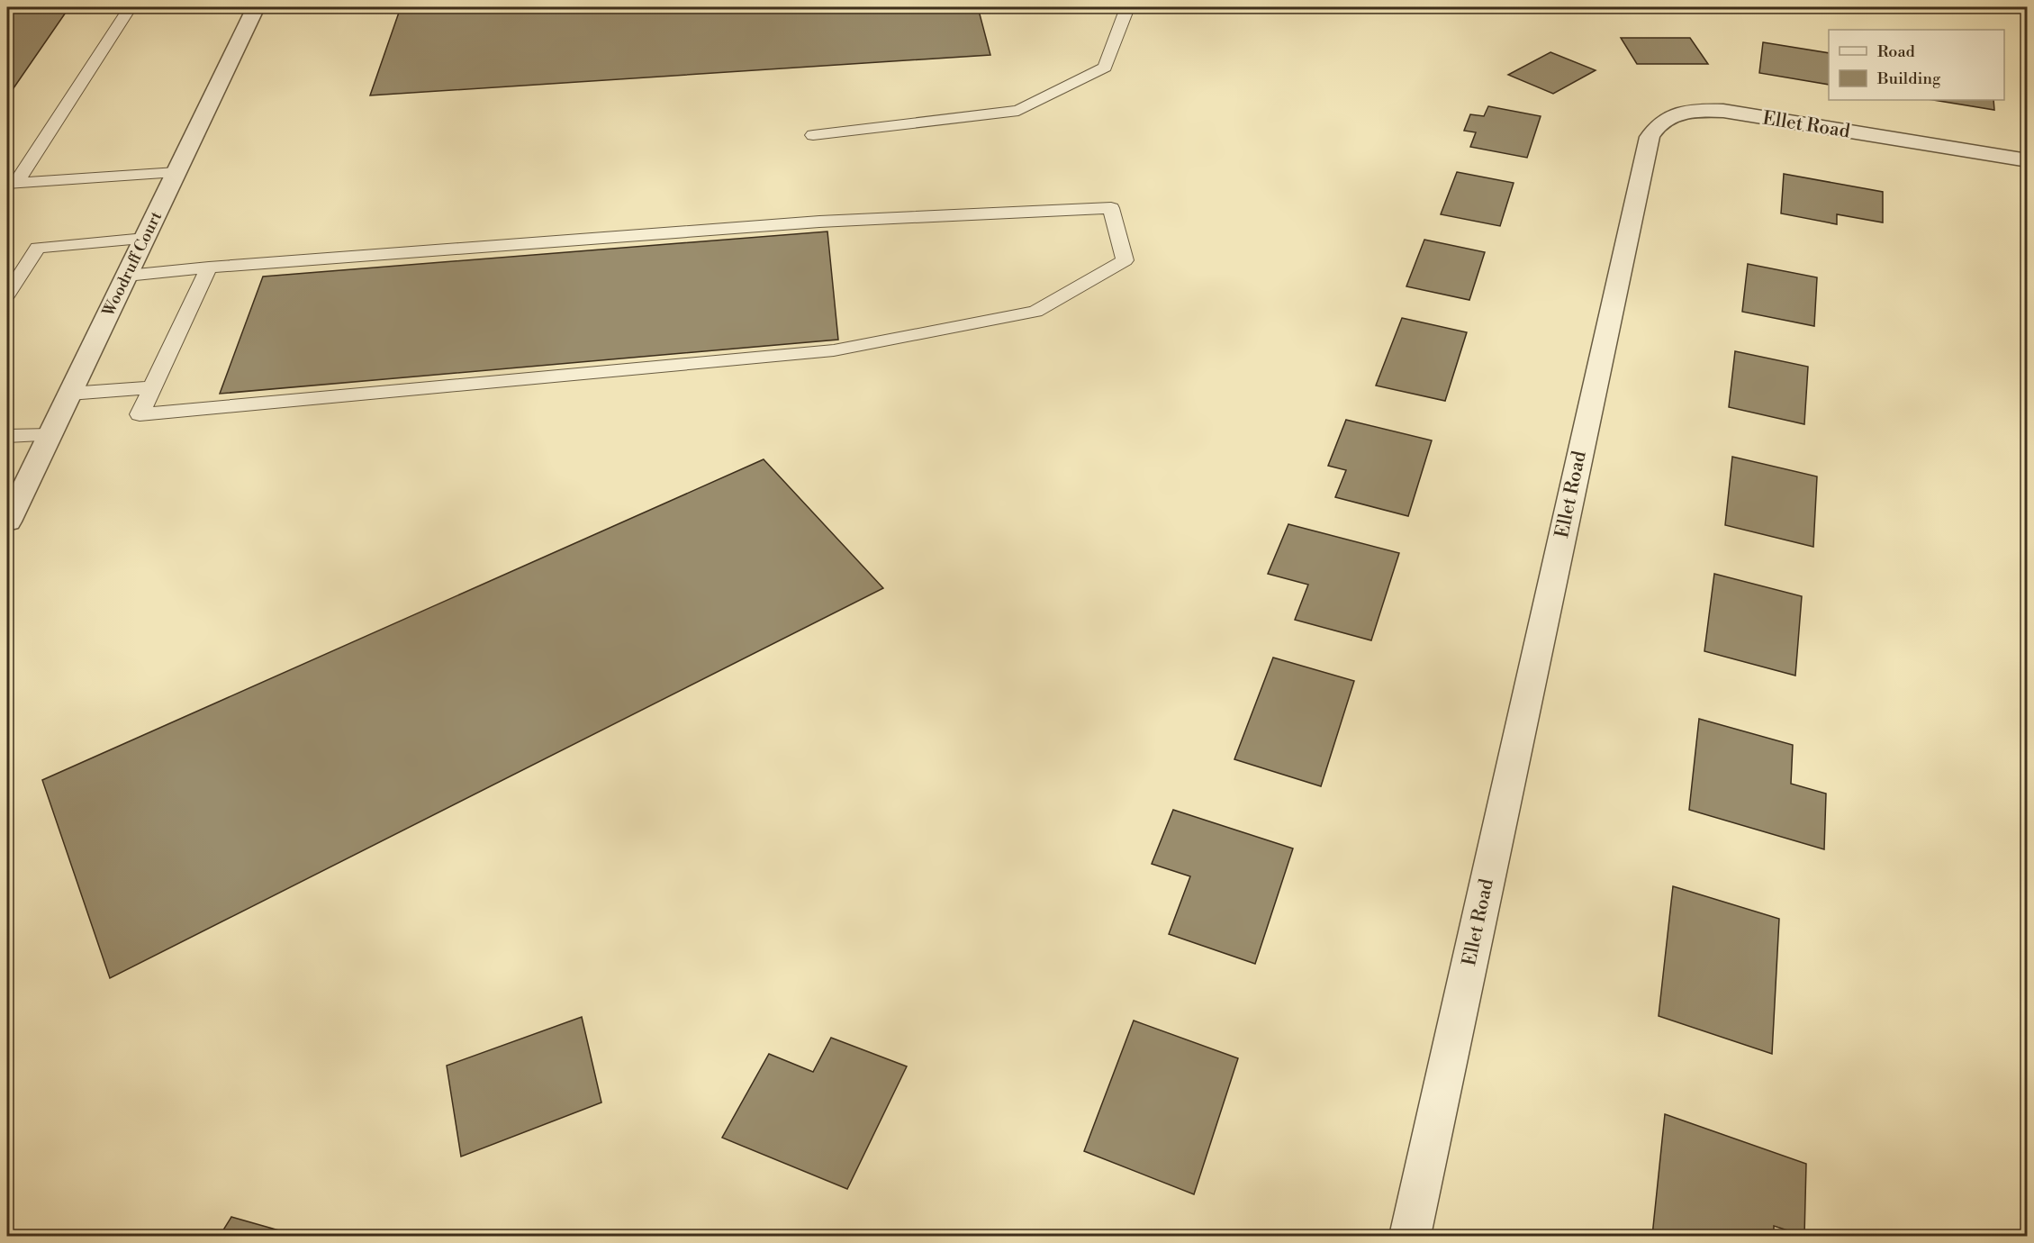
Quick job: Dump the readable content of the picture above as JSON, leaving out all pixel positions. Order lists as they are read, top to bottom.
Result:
{
  "streets": {
    "street": ["Ellet Road", "Woodruff Court"]
  },
  "legend": ["Road", "Building"]
}
